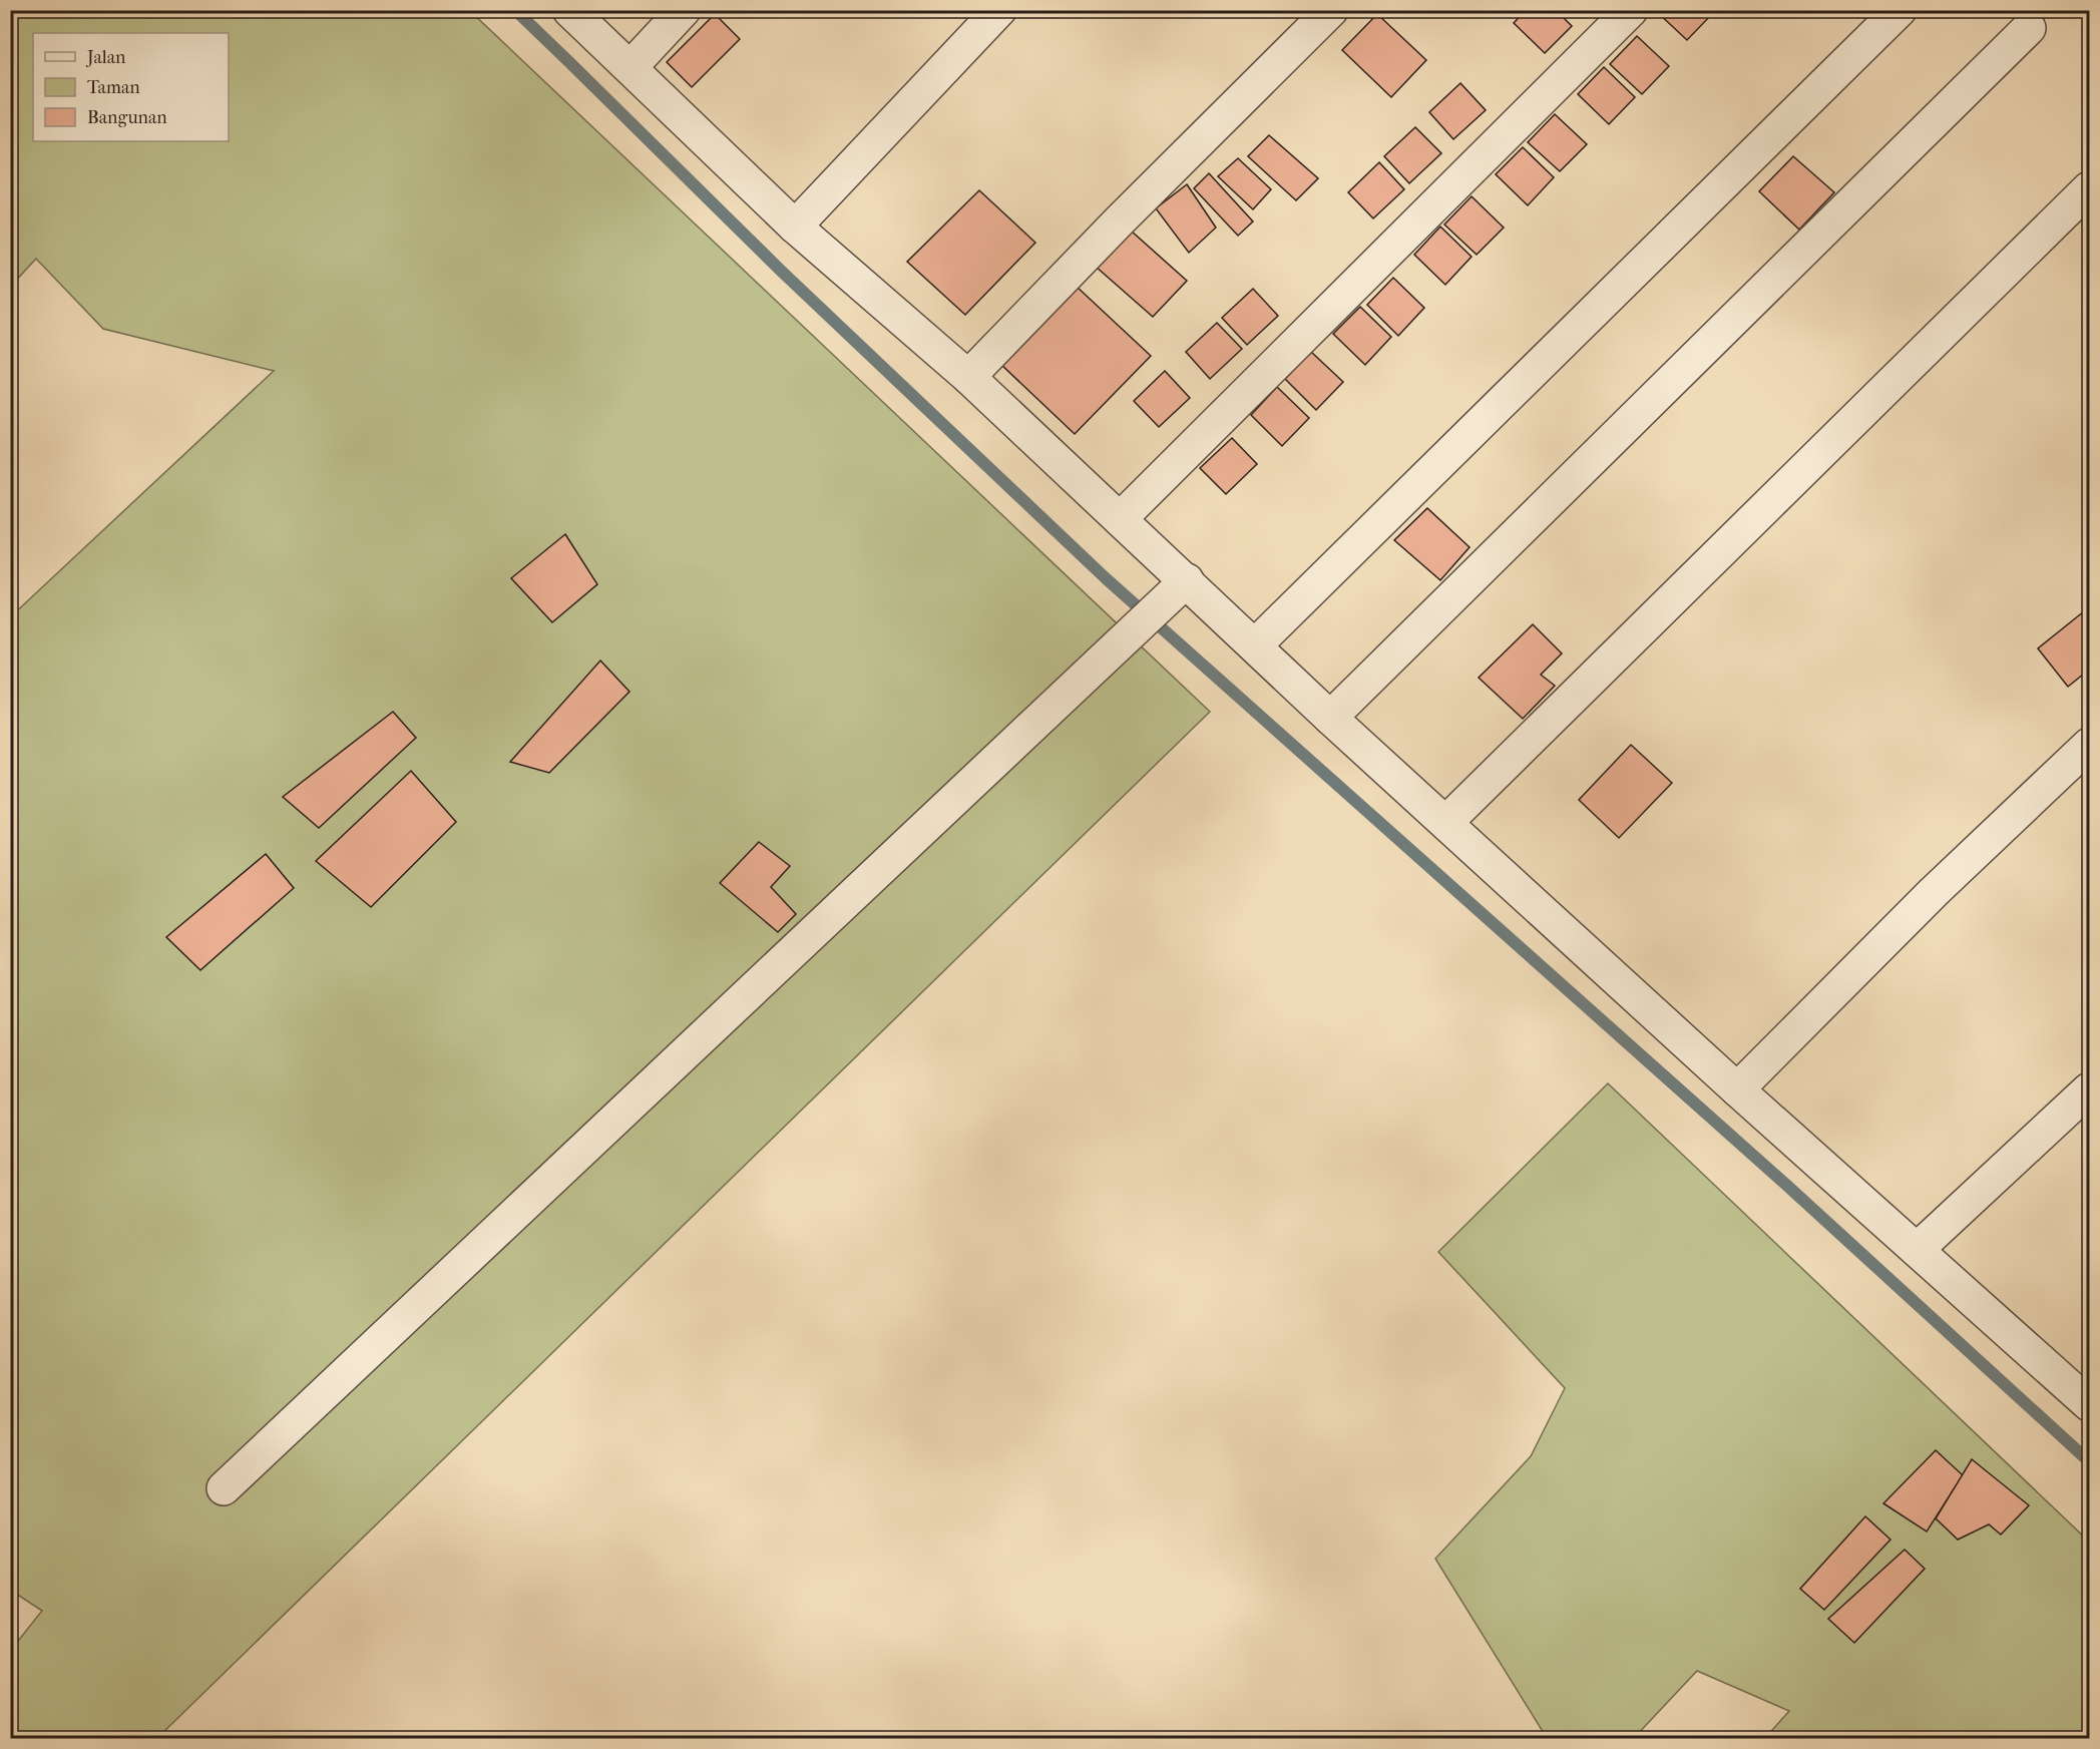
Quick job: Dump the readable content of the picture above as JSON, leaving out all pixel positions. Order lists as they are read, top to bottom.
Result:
{
  "legend": ["Jalan", "Taman", "Bangunan"]
}
